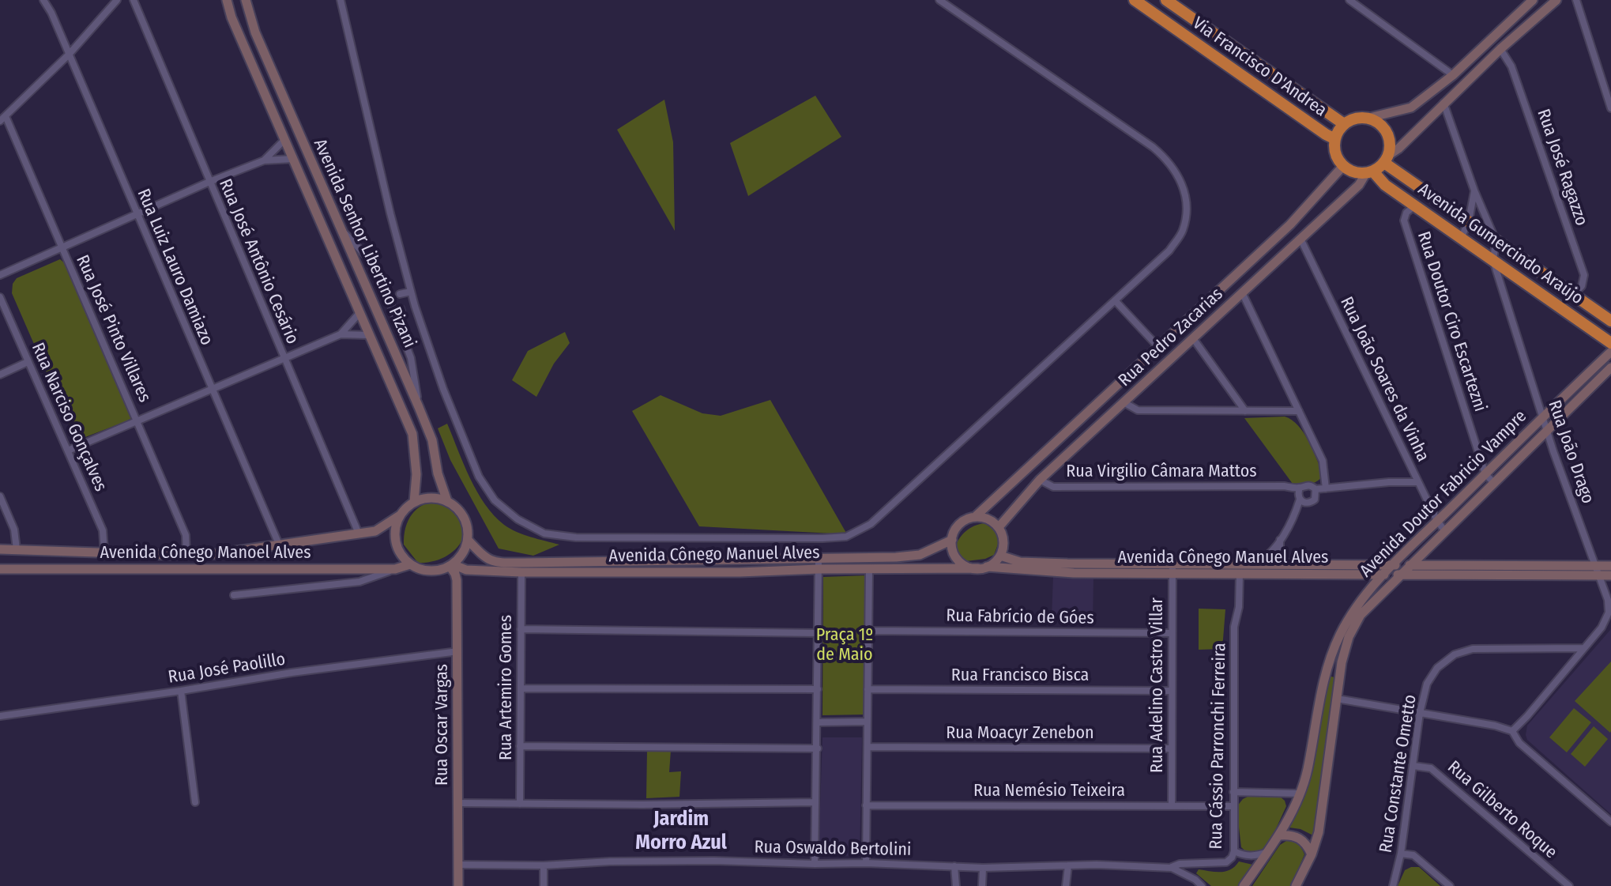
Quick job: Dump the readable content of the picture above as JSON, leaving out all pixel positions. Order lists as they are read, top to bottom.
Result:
{
  "streets": {
    "highway": ["Via Francisco D'Andrea", "Avenida Gumercindo Araújo"],
    "street": [
      "Rua José Ragazzo",
      "Avenida Senhor Libertino Pizani",
      "Rua José Antônio Cesário",
      "Rua Luiz Lauro Damiazo",
      "Rua Doutor Ciro Escartezni",
      "Rua José Pinto Villares",
      "Rua Pedro Zacarias",
      "Rua João Soares da Vinha",
      "Rua Narciso Gonçalves",
      "Rua João Drago",
      "Rua Virgilio Câmara Mattos",
      "Avenida Doutor Fabricio Vampre",
      "Avenida Cônego Manoel Alves",
      "Avenida Cônego Manuel Alves",
      "Rua Fabrício de Góes",
      "Rua José Paolillo",
      "Rua Francisco Bisca",
      "Rua Adelino Castro Villar",
      "Rua Artemiro Gomes",
      "Rua Oscar Vargas",
      "Rua Moacyr Zenebon",
      "Rua Cássio Parronchi Ferreira",
      "Rua Constante Ometto",
      "Rua Nemésio Teixeira",
      "Rua Gilberto Roque",
      "Rua Oswaldo Bertolini"
    ]
  },
  "crossings": [
    ["Via Francisco D'Andrea", "Avenida Gumercindo Araújo"],
    ["Via Francisco D'Andrea", "Rua Pedro Zacarias"],
    ["Rua José Ragazzo", "Avenida Gumercindo Araújo"],
    ["Avenida Senhor Libertino Pizani", "Avenida Cônego Manoel Alves"],
    ["Avenida Senhor Libertino Pizani", "Avenida Cônego Manuel Alves"],
    ["Avenida Senhor Libertino Pizani", "Rua Oscar Vargas"],
    ["Avenida Gumercindo Araújo", "Rua Doutor Ciro Escartezni"],
    ["Avenida Gumercindo Araújo", "Rua Pedro Zacarias"],
    ["Avenida Gumercindo Araújo", "Rua João Drago"],
    ["Rua José Antônio Cesário", "Avenida Cônego Manoel Alves"],
    ["Rua Luiz Lauro Damiazo", "Avenida Cônego Manoel Alves"],
    ["Rua Doutor Ciro Escartezni", "Avenida Doutor Fabricio Vampre"],
    ["Rua José Pinto Villares", "Avenida Cônego Manoel Alves"],
    ["Rua Pedro Zacarias", "Rua João Soares da Vinha"],
    ["Rua Pedro Zacarias", "Rua Virgilio Câmara Mattos"],
    ["Rua Pedro Zacarias", "Avenida Cônego Manuel Alves"],
    ["Rua João Soares da Vinha", "Avenida Doutor Fabricio Vampre"],
    ["Rua Narciso Gonçalves", "Avenida Cônego Manoel Alves"],
    ["Rua João Drago", "Avenida Doutor Fabricio Vampre"],
    ["Rua João Drago", "Avenida Cônego Manuel Alves"],
    ["Rua João Drago", "Rua Constante Ometto"],
    ["Avenida Doutor Fabricio Vampre", "Avenida Cônego Manuel Alves"],
    ["Avenida Cônego Manoel Alves", "Avenida Cônego Manuel Alves"],
    ["Avenida Cônego Manoel Alves", "Rua Oscar Vargas"],
    ["Avenida Cônego Manuel Alves", "Rua Adelino Castro Villar"],
    ["Avenida Cônego Manuel Alves", "Rua Artemiro Gomes"],
    ["Avenida Cônego Manuel Alves", "Rua Oscar Vargas"],
    ["Avenida Cônego Manuel Alves", "Rua Cássio Parronchi Ferreira"],
    ["Rua Fabrício de Góes", "Rua Adelino Castro Villar"],
    ["Rua José Paolillo", "Rua Oscar Vargas"],
    ["Rua Francisco Bisca", "Rua Adelino Castro Villar"],
    ["Rua Adelino Castro Villar", "Rua Moacyr Zenebon"],
    ["Rua Adelino Castro Villar", "Rua Nemésio Teixeira"],
    ["Rua Oscar Vargas", "Rua Oswaldo Bertolini"],
    ["Rua Cássio Parronchi Ferreira", "Rua Nemésio Teixeira"],
    ["Rua Cássio Parronchi Ferreira", "Rua Oswaldo Bertolini"],
    ["Rua Constante Ometto", "Rua Gilberto Roque"]
  ],
  "districts": ["Jardim Morro Azul"],
  "parks": ["Praça 1º de Maio"]
}
